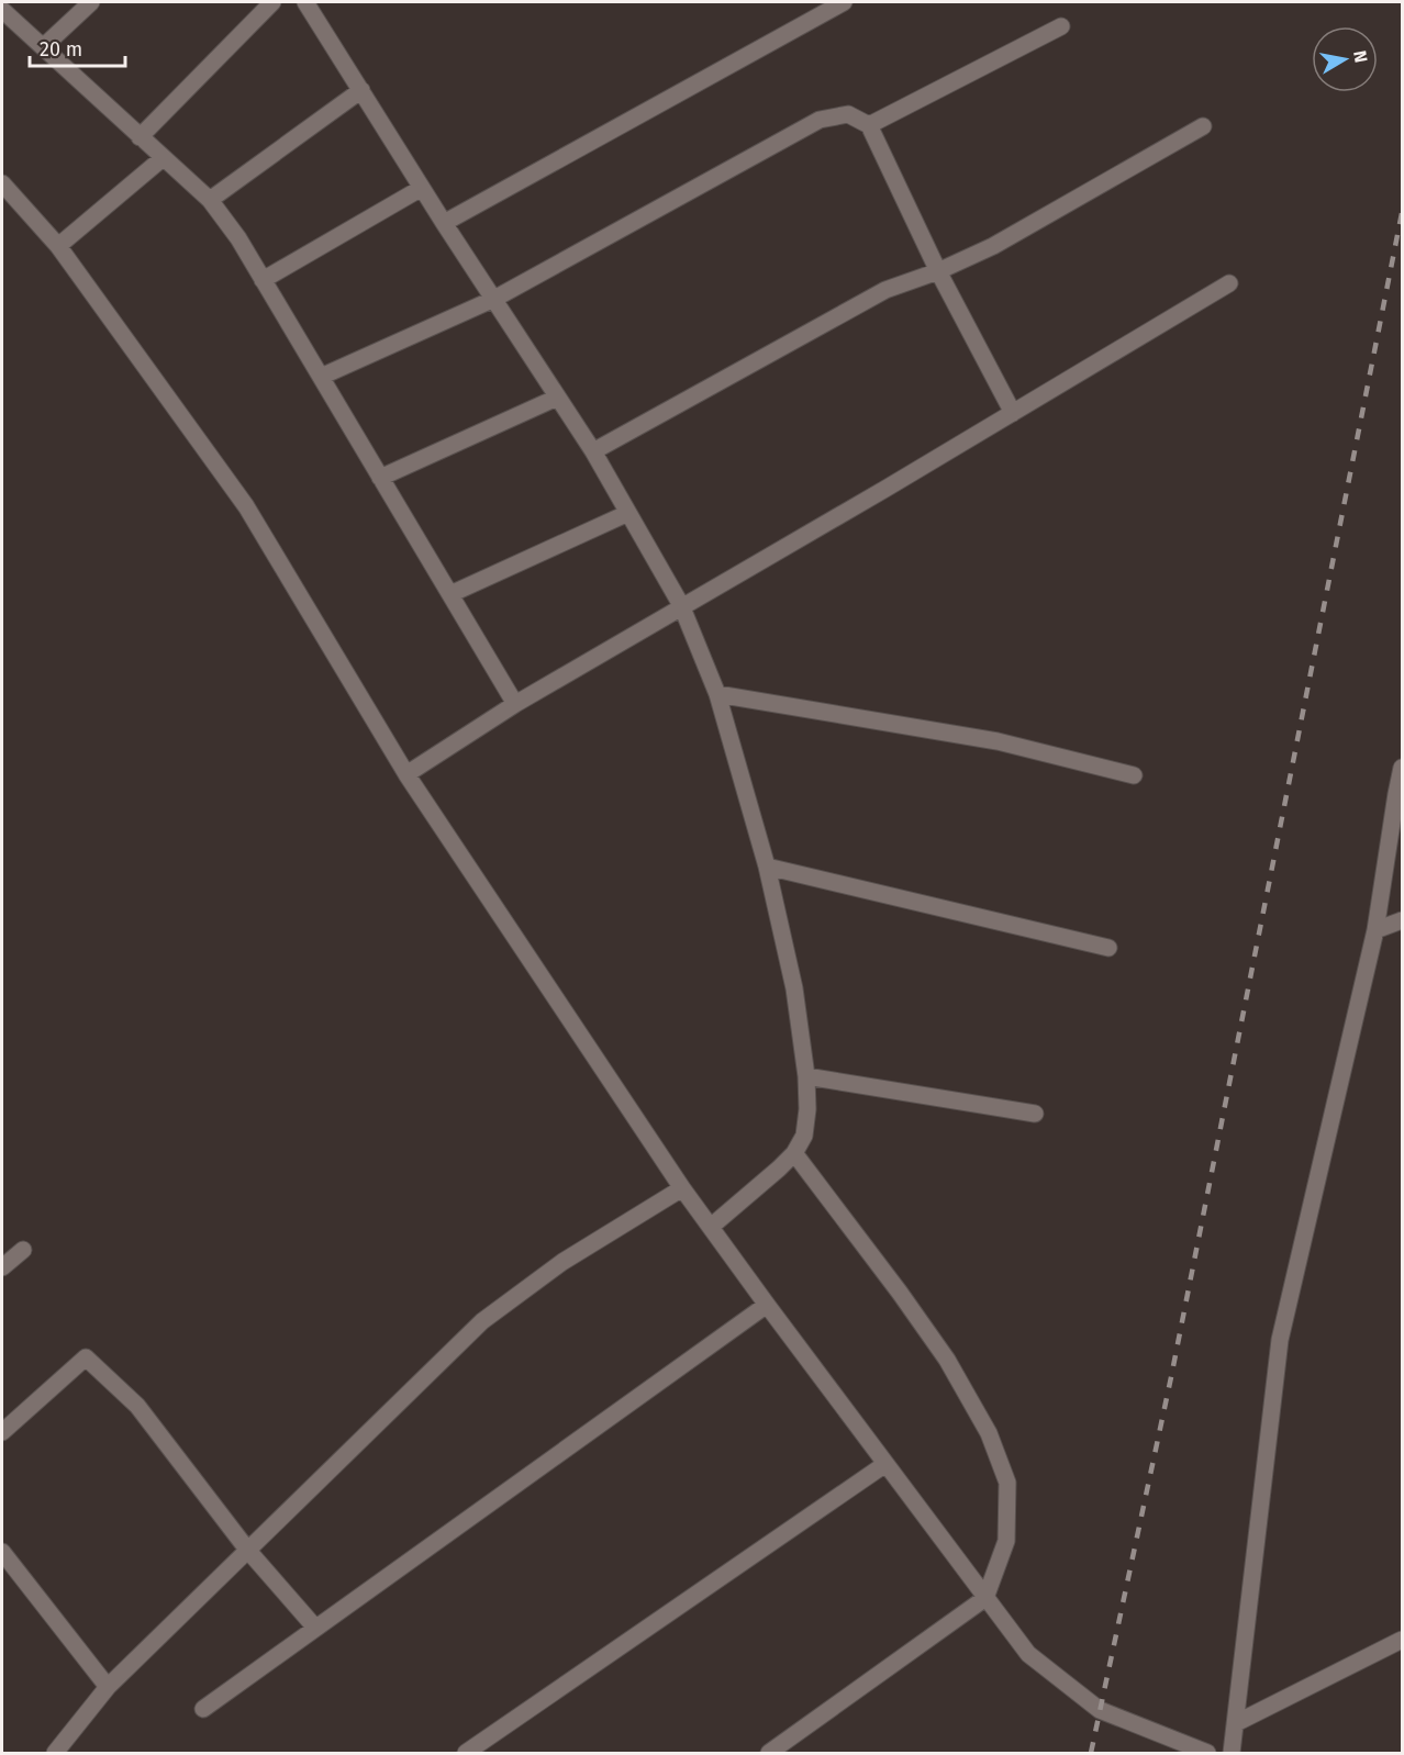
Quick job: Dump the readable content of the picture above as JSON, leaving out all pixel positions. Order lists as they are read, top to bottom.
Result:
{
  "scale_bar": "20 m",
  "north": "right"
}
